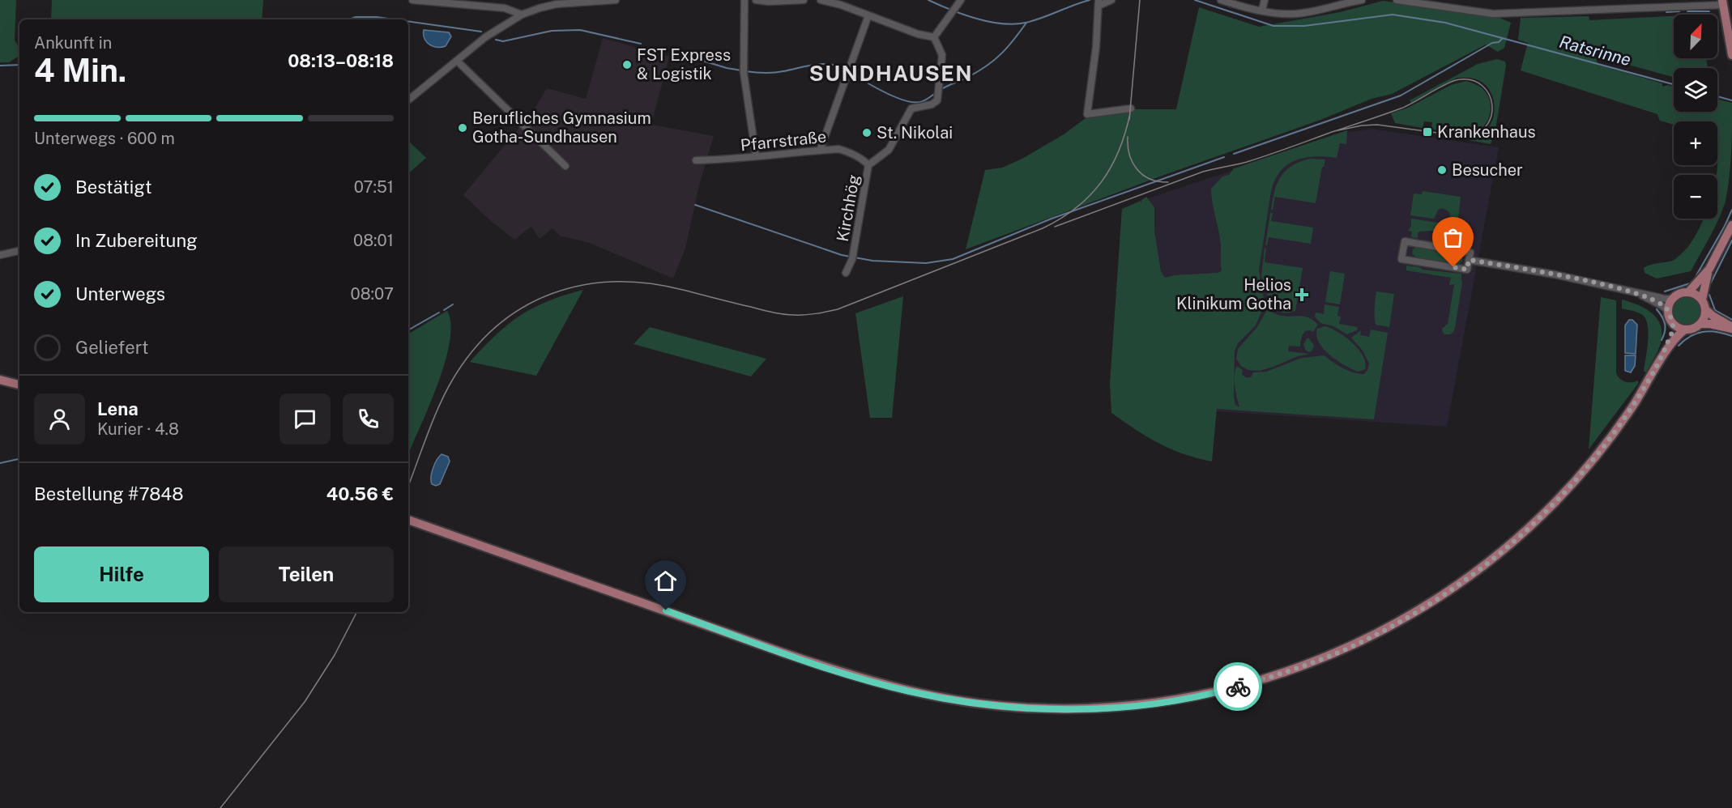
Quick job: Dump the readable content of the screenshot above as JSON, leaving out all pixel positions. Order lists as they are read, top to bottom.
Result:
{
  "streets": {
    "street": ["Pfarrstraße", "Kirchhög"]
  },
  "crossings": [
    ["Pfarrstraße", "Kirchhög"]
  ],
  "districts": ["SUNDHAUSEN"],
  "water": ["Ratsrinne"],
  "places": {
    "other": [
      "FST Express & Logistik",
      "Berufliches Gymnasium Gotha-Sundhausen",
      "St. Nikolai",
      "Besucher"
    ],
    "transit": ["Krankenhaus"],
    "health": ["Helios Klinikum Gotha"]
  },
  "north": "top right",
  "page": {
    "map_buttons": ["+", "−"],
    "heading": ["4 Min.", "Ankunft in", "08:13–08:18"],
    "panel": [
      "Lena",
      "Kurier · 4.8",
      "Bestellung #7848",
      "40.56 €"
    ],
    "bar": "Unterwegs · 600 m",
    "list": [
      ["Bestätigt", "07:51"],
      ["In Zubereitung", "08:01"],
      ["Unterwegs", "08:07"],
      "Geliefert"
    ],
    "buttons": ["Hilfe", "Teilen"]
  }
}
